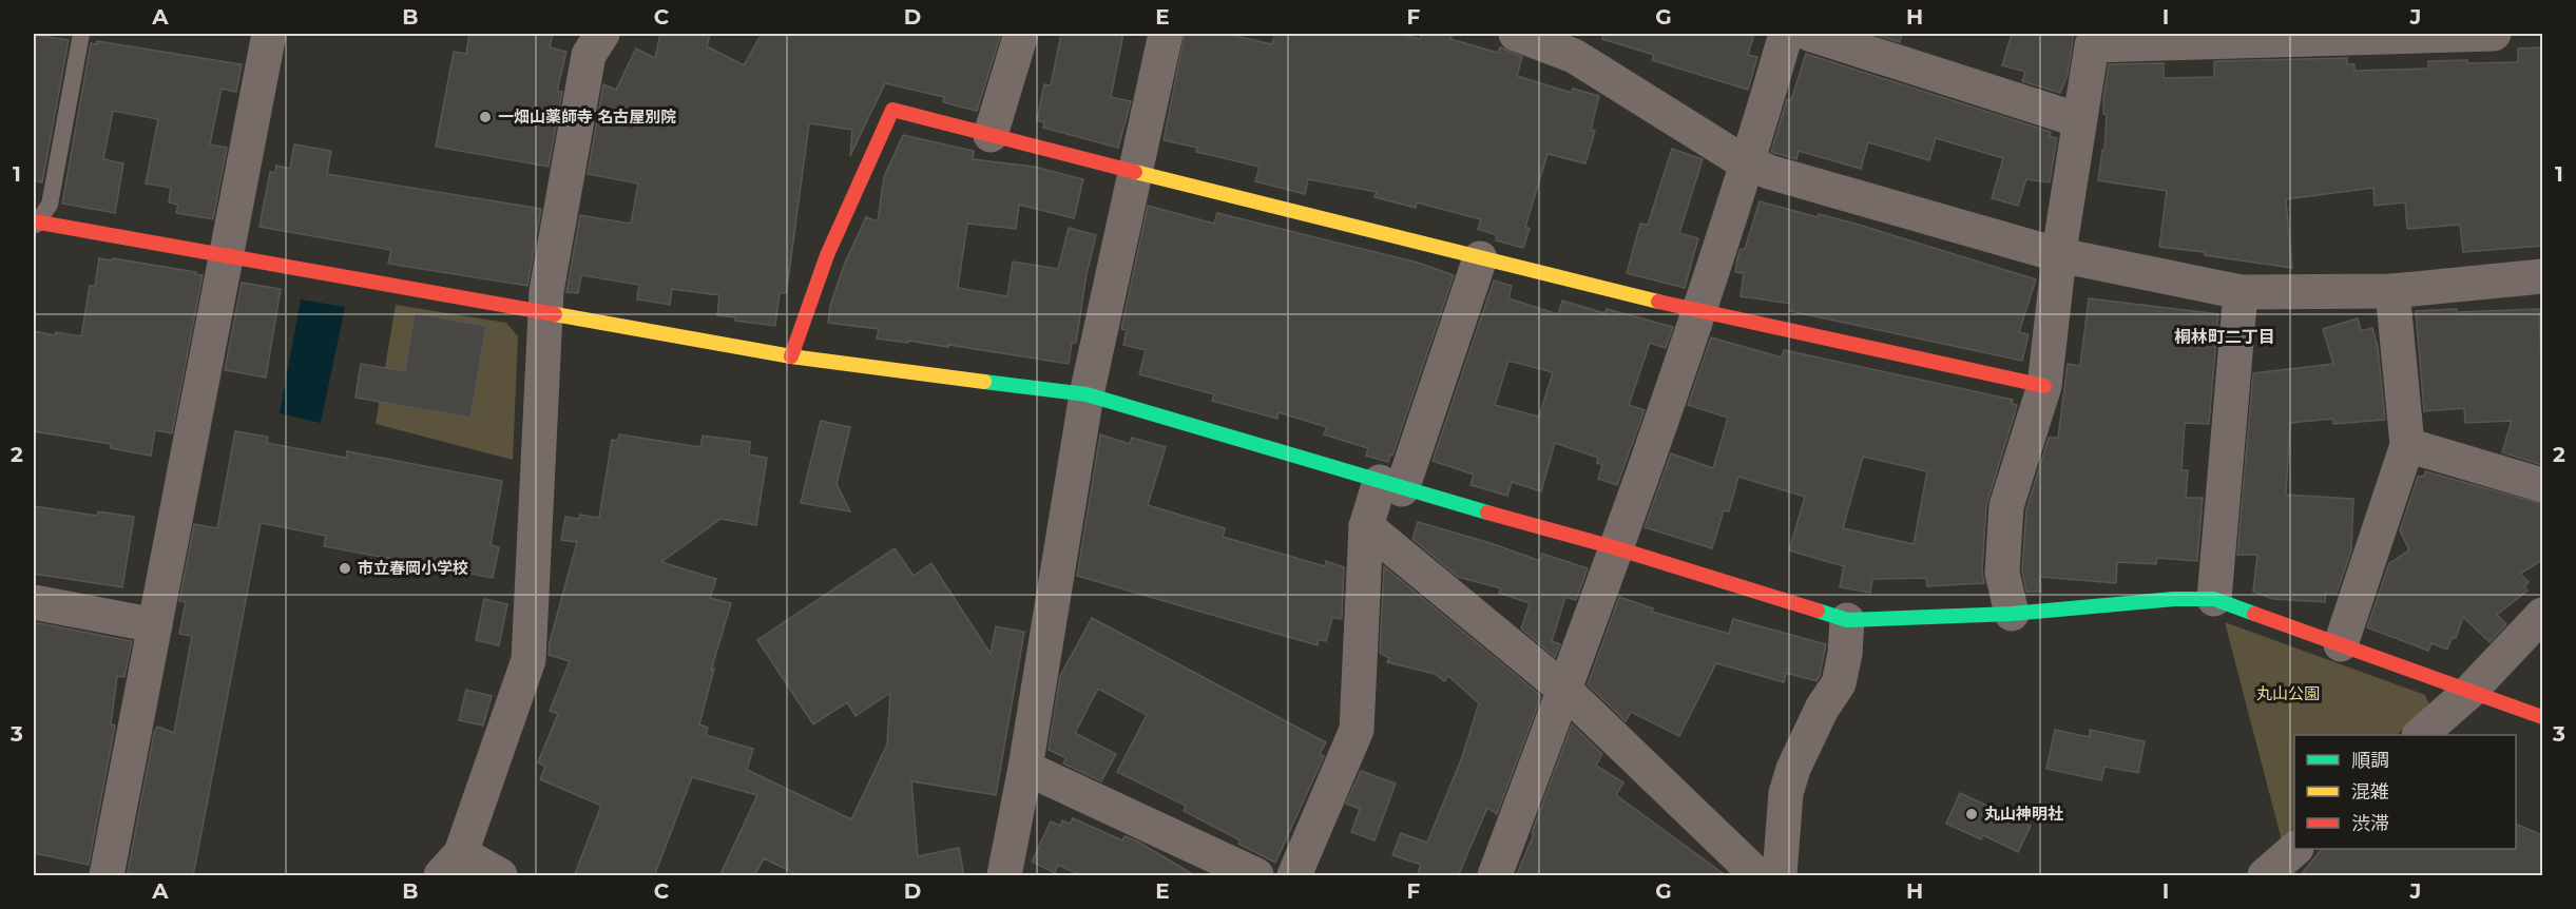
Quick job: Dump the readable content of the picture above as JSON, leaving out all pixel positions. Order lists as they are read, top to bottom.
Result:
{
  "districts": ["桐林町二丁目"],
  "parks": ["丸山公園"],
  "places": ["一畑山薬師寺 名古屋別院", "市立春岡小学校", "丸山神明社"],
  "legend": ["順調", "混雑", "渋滞"],
  "grid": {
    "columns": [
      "A",
      "B",
      "C",
      "D",
      "E",
      "F",
      "G",
      "H",
      "I",
      "J"
    ],
    "rows": ["1", "2", "3"]
  }
}
